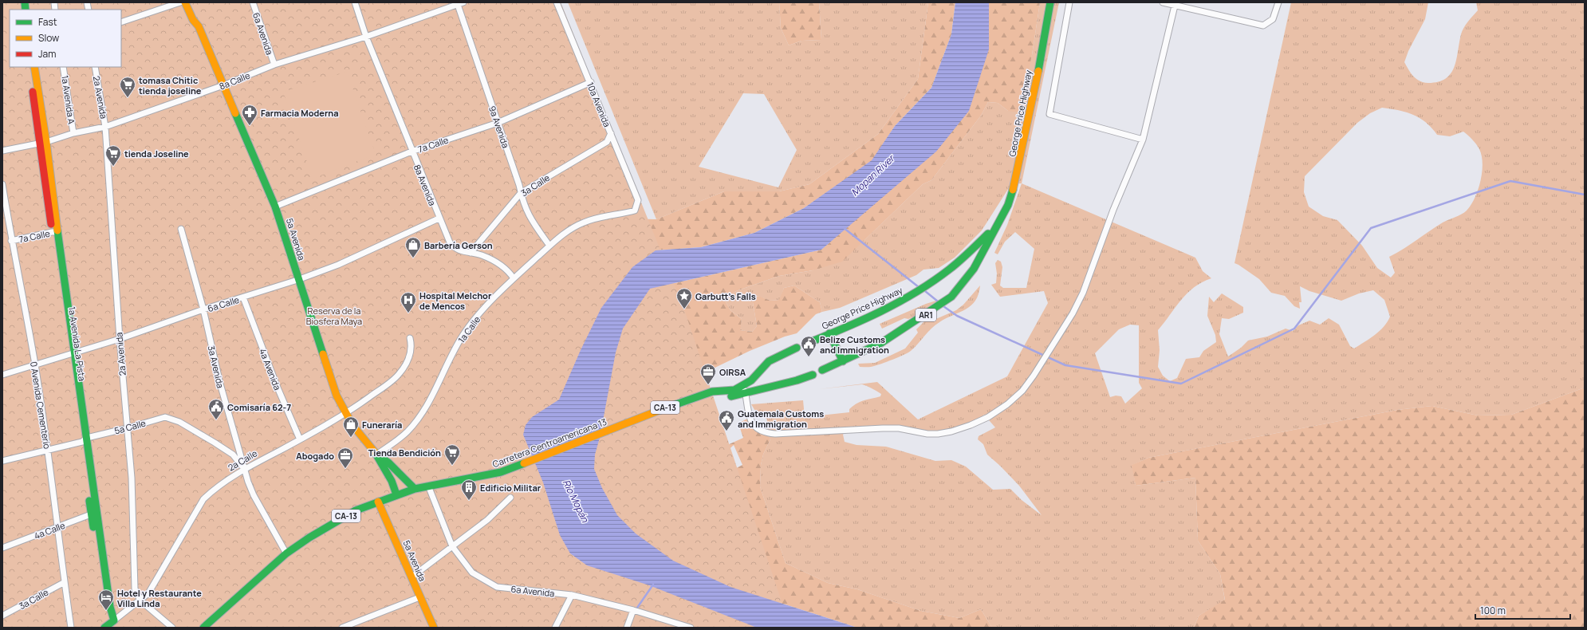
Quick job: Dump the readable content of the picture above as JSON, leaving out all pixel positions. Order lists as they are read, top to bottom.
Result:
{
  "streets": {
    "main road": [
      "George Price Highway",
      "5a Avenida",
      "AR1",
      "1a Avenida La Pista",
      "CA-13",
      "Carretera Centroamericana 13"
    ],
    "street": [
      "6a Avenida",
      "8a Calle",
      "2a Avenida",
      "1a Avenida A",
      "10a Avenida",
      "9a Avenida",
      "7a Calle",
      "8a Avenida",
      "3a Calle",
      "6a Calle",
      "1a Calle",
      "3a Avenida",
      "4a Avenida",
      "0 Avenida Cementerio",
      "5a Calle",
      "2a Calle",
      "4a Calle"
    ]
  },
  "crossings": [
    ["6a Avenida", "8a Calle"],
    ["6a Avenida", "Carretera Centroamericana 13"],
    ["8a Calle", "2a Avenida"],
    ["8a Calle", "1a Avenida A"],
    ["8a Calle", "9a Avenida"],
    ["8a Calle", "8a Avenida"],
    ["8a Calle", "5a Avenida"],
    ["8a Calle", "1a Avenida La Pista"],
    ["2a Avenida", "6a Calle"],
    ["2a Avenida", "5a Calle"],
    ["2a Avenida", "2a Calle"],
    ["10a Avenida", "7a Calle"],
    ["10a Avenida", "3a Calle"],
    ["10a Avenida", "1a Calle"],
    ["9a Avenida", "7a Calle"],
    ["9a Avenida", "3a Calle"],
    ["9a Avenida", "1a Calle"],
    ["7a Calle", "8a Avenida"],
    ["7a Calle", "5a Avenida"],
    ["7a Calle", "1a Avenida La Pista"],
    ["7a Calle", "0 Avenida Cementerio"],
    ["8a Avenida", "3a Calle"],
    ["8a Avenida", "6a Calle"],
    ["8a Avenida", "1a Calle"],
    ["3a Calle", "0 Avenida Cementerio"],
    ["5a Avenida", "6a Calle"],
    ["5a Avenida", "1a Calle"],
    ["5a Avenida", "Carretera Centroamericana 13"],
    ["5a Avenida", "2a Calle"],
    ["6a Calle", "1a Avenida La Pista"],
    ["6a Calle", "3a Avenida"],
    ["6a Calle", "4a Avenida"],
    ["6a Calle", "0 Avenida Cementerio"],
    ["1a Avenida La Pista", "5a Calle"],
    ["1a Avenida La Pista", "2a Calle"],
    ["1a Avenida La Pista", "4a Calle"],
    ["3a Avenida", "5a Calle"],
    ["3a Avenida", "Carretera Centroamericana 13"],
    ["3a Avenida", "2a Calle"],
    ["4a Avenida", "2a Calle"],
    ["0 Avenida Cementerio", "5a Calle"],
    ["0 Avenida Cementerio", "4a Calle"],
    ["5a Calle", "2a Calle"]
  ],
  "water": ["Mopan River", "Río Mopán"],
  "parks": ["Reserva de la Biosfera Maya"],
  "places": {
    "supermarket": ["tomasa Chitic tienda joseline", "tienda Joseline", "Tienda Bendición"],
    "pharmacy": ["Farmacia Moderna"],
    "shop": ["Barbería Gerson", "Funeraría"],
    "place": ["Garbutt's Falls"],
    "hospital": ["Hospital Melchor de Mencos"],
    "public building": ["Belize Customs and Immigration", "Comisaría 62-7", "Guatemala Customs and Immigration"],
    "office": ["OIRSA", "Abogado"],
    "building": ["Edificio Militar"],
    "hotel": ["Hotel y Restaurante Villa Linda"]
  },
  "legend": ["Fast", "Slow", "Jam"],
  "scale_bar": "100 m"
}
